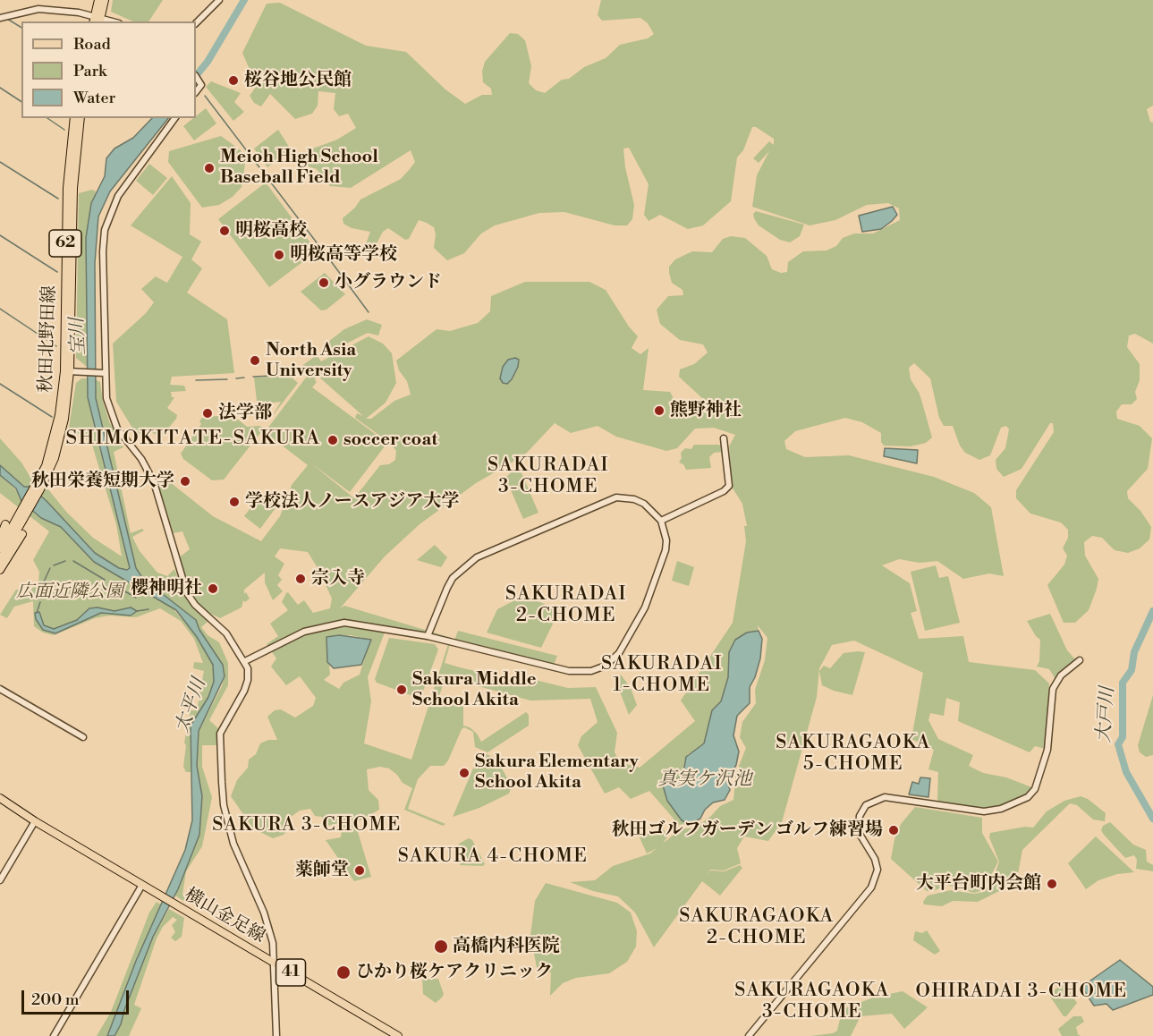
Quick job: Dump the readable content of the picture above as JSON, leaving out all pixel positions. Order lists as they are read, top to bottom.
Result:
{
  "streets": {
    "main road": [
      "62",
      "秋田北野田線",
      "横山金足線",
      "41"
    ]
  },
  "districts": [
    "SHIMOKITATE-SAKURA",
    "SAKURADAI 3-CHOME",
    "SAKURADAI 2-CHOME",
    "SAKURADAI 1-CHOME",
    "SAKURAGAOKA 5-CHOME",
    "SAKURA 3-CHOME",
    "SAKURA 4-CHOME",
    "SAKURAGAOKA 2-CHOME",
    "SAKURAGAOKA 3-CHOME",
    "OHIRADAI 3-CHOME"
  ],
  "water": [
    "宝川",
    "太平川",
    "大戸川",
    "真実ケ沢池"
  ],
  "parks": ["広面近隣公園"],
  "places": [
    "桜谷地公民館",
    "Meioh High School Baseball Field",
    "明桜高校",
    "明桜高等学校",
    "小グラウンド",
    "North Asia University",
    "熊野神社",
    "法学部",
    "soccer coat",
    "秋田栄養短期大学",
    "学校法人ノースアジア大学",
    "宗入寺",
    "櫻神明社",
    "Sakura Middle School Akita",
    "Sakura Elementary School Akita",
    "秋田ゴルフガーデン ゴルフ練習場",
    "薬師堂",
    "大平台町内会館",
    "高橋内科医院",
    "ひかり桜ケアクリニック"
  ],
  "legend": ["Road", "Park", "Water"],
  "scale_bar": "200 m"
}
